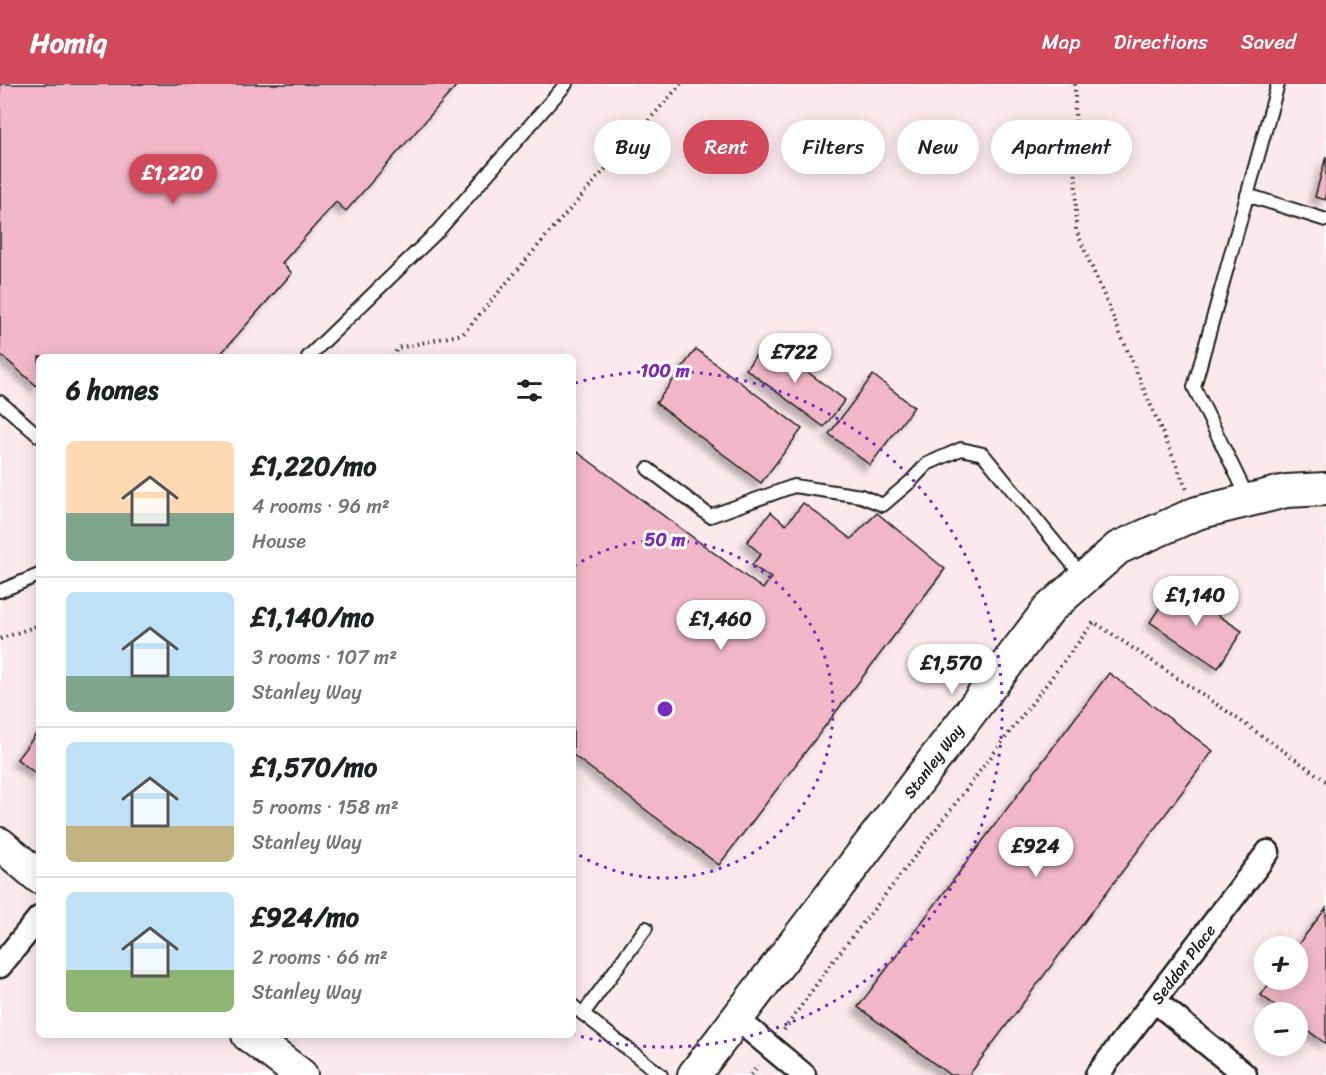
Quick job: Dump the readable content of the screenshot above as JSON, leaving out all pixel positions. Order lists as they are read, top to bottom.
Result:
{
  "streets": {
    "street": ["Stanley Way", "Seddon Place"]
  },
  "page": {
    "header": "Homiq",
    "nav": ["Map", "Directions", "Saved"],
    "chip": [
      "Buy",
      "Rent",
      "Filters",
      "New",
      "Apartment"
    ],
    "price": [
      "£1,220",
      "£722",
      "£1,140",
      "£1,460",
      "£1,570",
      "£924"
    ],
    "heading": "6 homes",
    "list": [
      {
        "name": "£1,220/mo",
        "note": "4 rooms · 96 m² · House"
      },
      {
        "name": "£1,140/mo",
        "note": "3 rooms · 107 m² · Stanley Way"
      },
      {
        "name": "£1,570/mo",
        "note": "5 rooms · 158 m² · Stanley Way"
      },
      {
        "name": "£924/mo",
        "note": "2 rooms · 66 m² · Stanley Way"
      }
    ],
    "map_buttons": ["+", "−"]
  },
  "rings": ["100 m", "50 m"]
}
